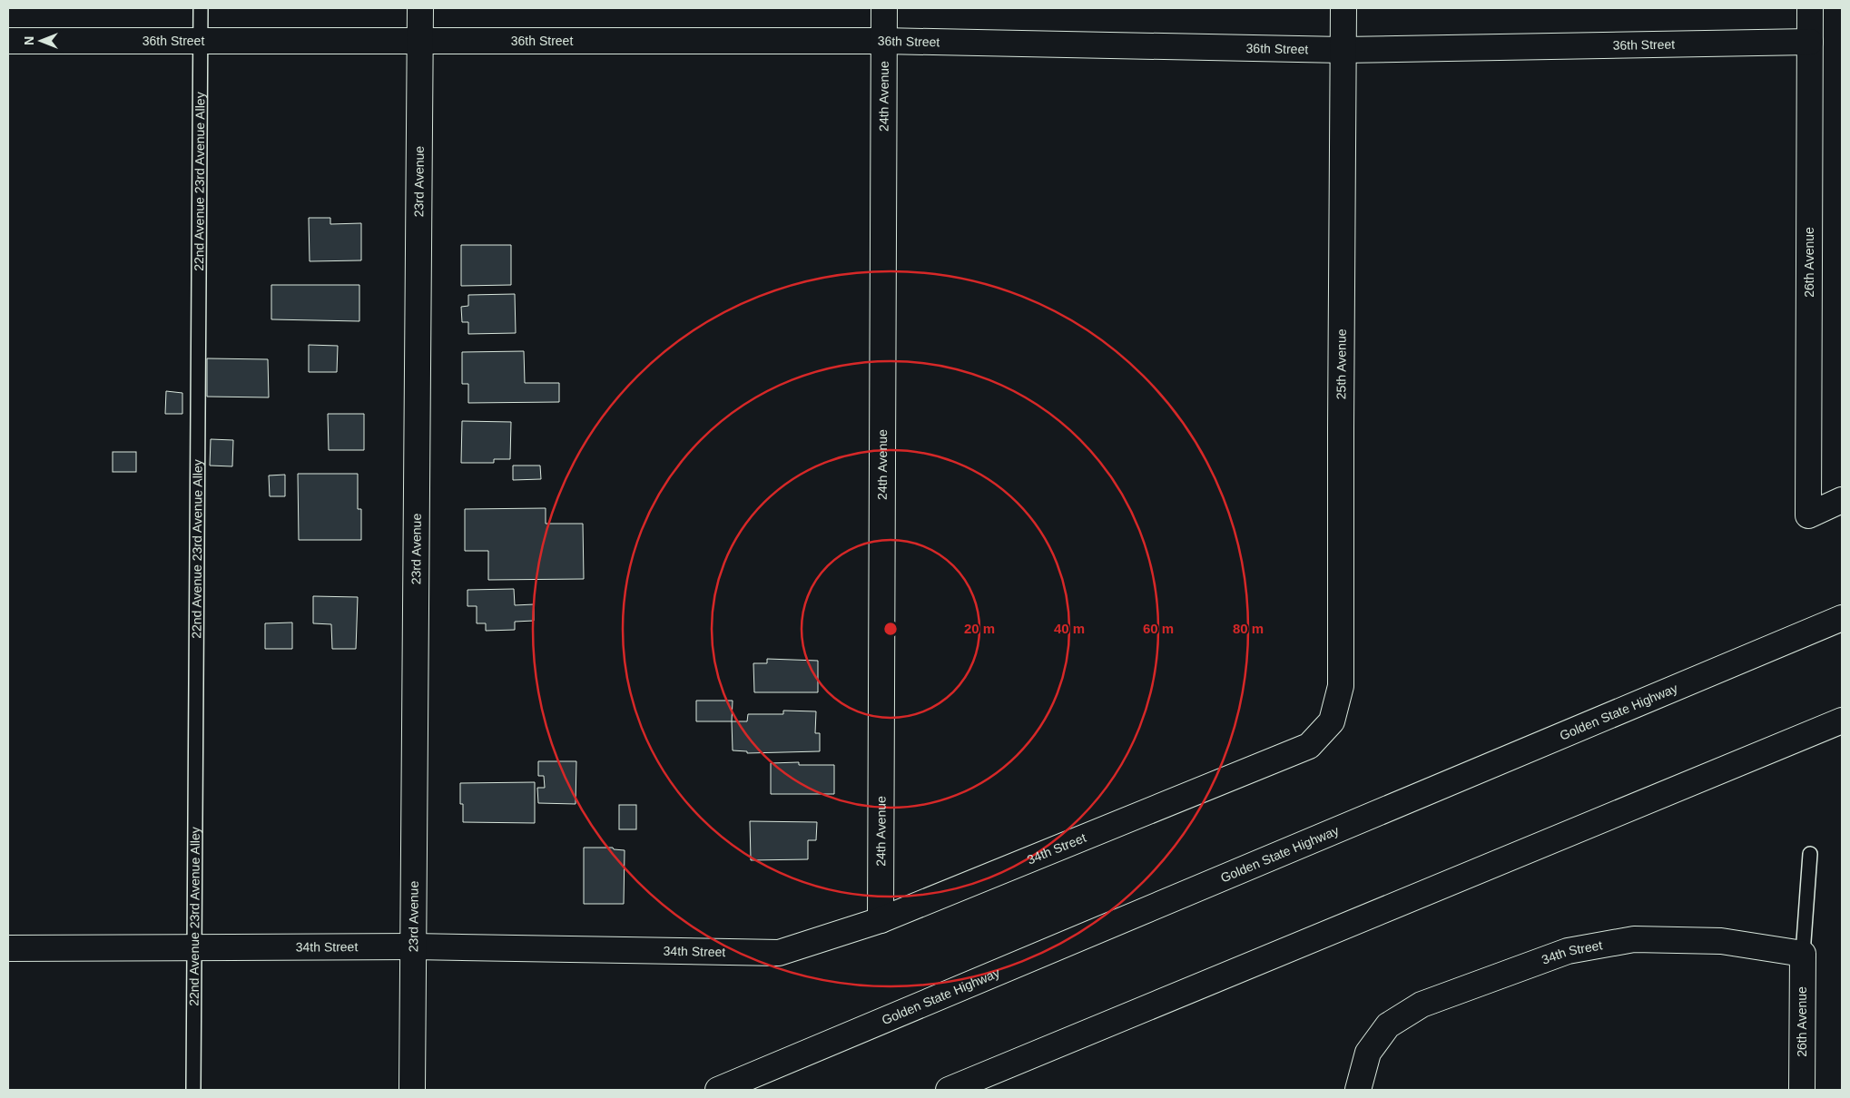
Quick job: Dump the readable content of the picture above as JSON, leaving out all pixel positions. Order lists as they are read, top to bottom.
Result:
{
  "streets": {
    "main road": [
      "36th Street",
      "24th Avenue",
      "23rd Avenue",
      "26th Avenue",
      "25th Avenue",
      "Golden State Highway",
      "34th Street"
    ],
    "lane": ["22nd Avenue 23rd Avenue Alley"]
  },
  "crossings": [
    ["36th Street", "24th Avenue"],
    ["36th Street", "22nd Avenue 23rd Avenue Alley"],
    ["36th Street", "23rd Avenue"],
    ["36th Street", "26th Avenue"],
    ["36th Street", "25th Avenue"],
    ["24th Avenue", "34th Street"],
    ["22nd Avenue 23rd Avenue Alley", "34th Street"],
    ["23rd Avenue", "34th Street"],
    ["26th Avenue", "34th Street"],
    ["25th Avenue", "34th Street"]
  ],
  "north": "left",
  "rings": [
    "20 m",
    "40 m",
    "60 m",
    "80 m"
  ]
}
